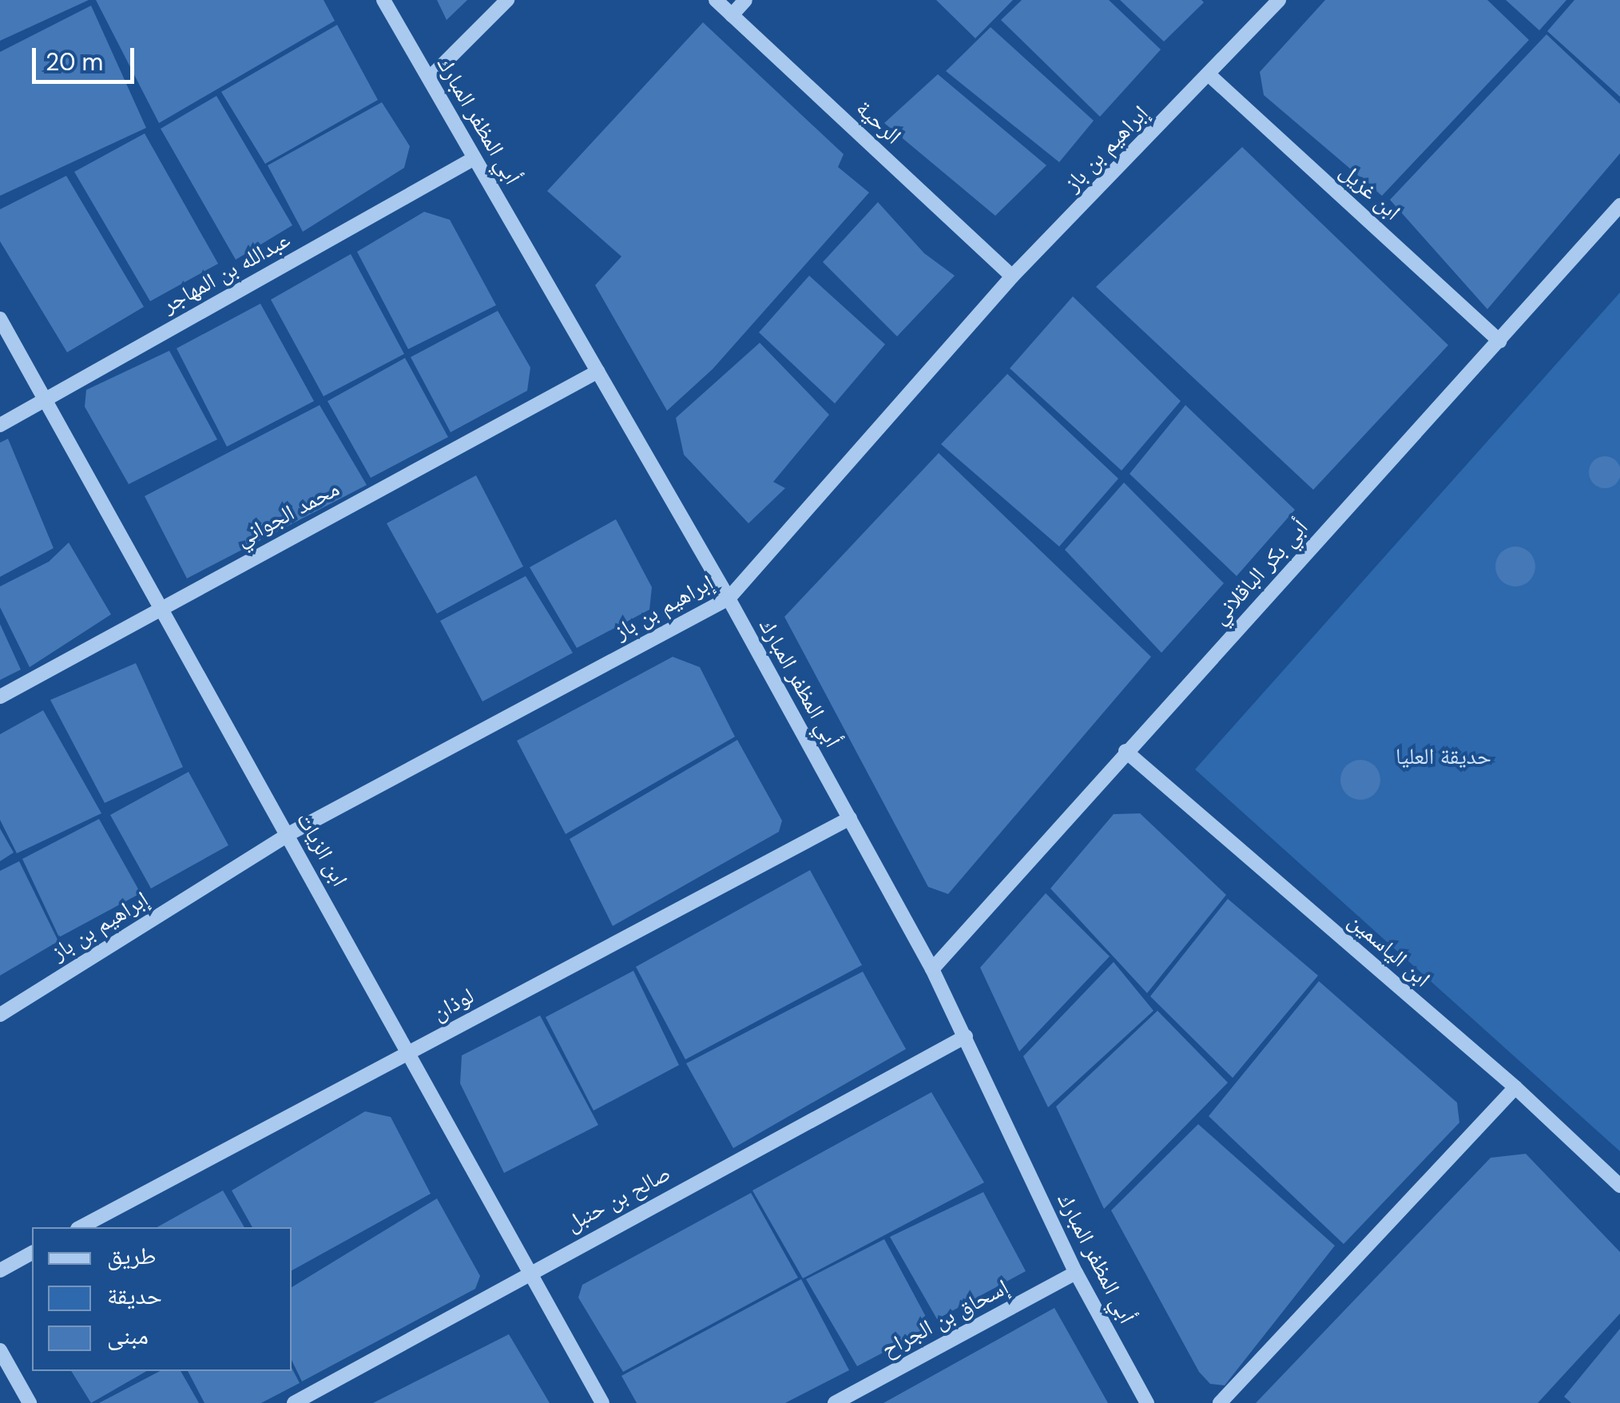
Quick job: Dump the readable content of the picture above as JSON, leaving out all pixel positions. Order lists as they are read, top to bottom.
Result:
{
  "streets": {
    "street": [
      "أبي المظفر المبارك",
      "الرحية",
      "إبراهيم بن باز",
      "ابن غزيل",
      "عبدالله بن المهاجر",
      "محمد الجواني",
      "أبي بكر الباقلاني",
      "ابن الزيات",
      "ابن الياسمين",
      "لوذان",
      "صالح بن حنبل",
      "إسحاق بن الجراح"
    ]
  },
  "crossings": [
    ["أبي المظفر المبارك", "إبراهيم بن باز"],
    ["أبي المظفر المبارك", "عبدالله بن المهاجر"],
    ["أبي المظفر المبارك", "محمد الجواني"],
    ["أبي المظفر المبارك", "أبي بكر الباقلاني"],
    ["أبي المظفر المبارك", "لوذان"],
    ["أبي المظفر المبارك", "صالح بن حنبل"],
    ["أبي المظفر المبارك", "إسحاق بن الجراح"],
    ["الرحية", "إبراهيم بن باز"],
    ["إبراهيم بن باز", "ابن غزيل"],
    ["إبراهيم بن باز", "ابن الزيات"],
    ["ابن غزيل", "أبي بكر الباقلاني"],
    ["عبدالله بن المهاجر", "ابن الزيات"],
    ["محمد الجواني", "ابن الزيات"],
    ["أبي بكر الباقلاني", "ابن الياسمين"],
    ["ابن الزيات", "لوذان"],
    ["ابن الزيات", "صالح بن حنبل"]
  ],
  "parks": ["حديقة العليا"],
  "legend": ["طريق", "حديقة", "مبنى"],
  "scale_bar": "20 m"
}
